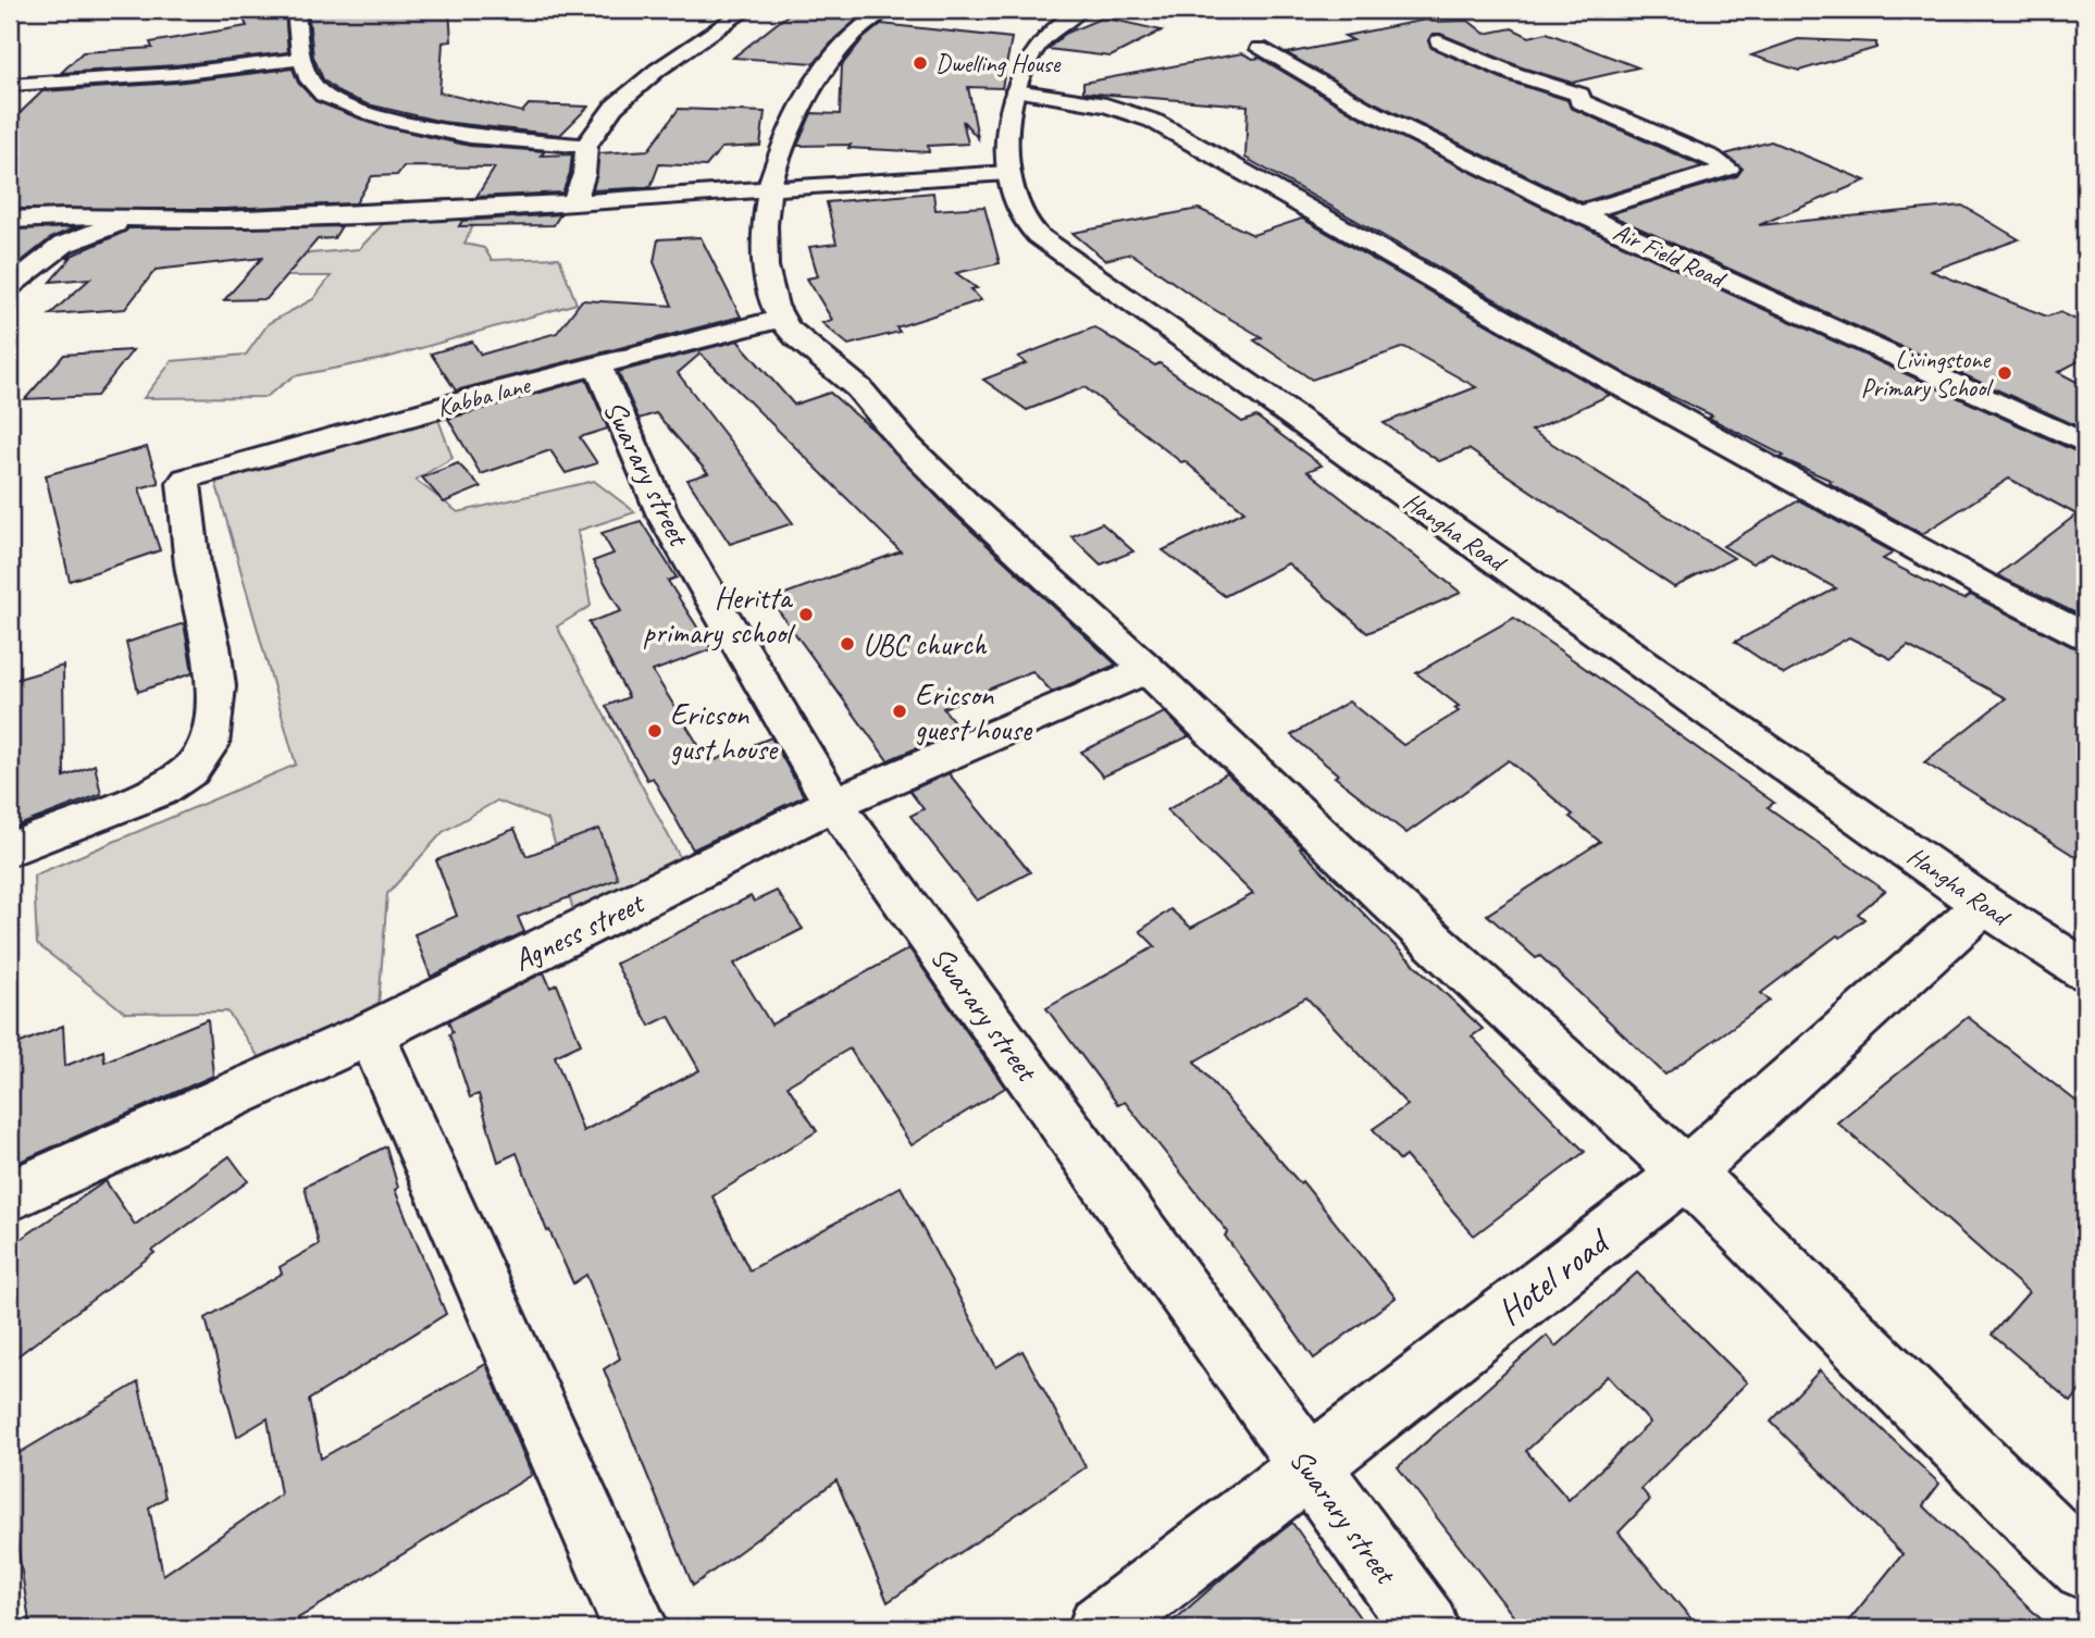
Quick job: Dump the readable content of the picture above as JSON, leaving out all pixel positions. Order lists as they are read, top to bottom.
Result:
{
  "streets": {
    "main road": [
      "Air Field Road",
      "Kabba lane",
      "Swarary street",
      "Hangha Road",
      "Agness street",
      "Hotel road"
    ]
  },
  "crossings": [
    ["Kabba lane", "Swarary street"],
    ["Swarary street", "Agness street"],
    ["Swarary street", "Hotel road"],
    ["Hangha Road", "Hotel road"]
  ],
  "places": [
    "Dwelling House",
    "Livingstone Primary School",
    "Heritta primary school",
    "UBC church",
    "Ericson guest house",
    "Ericson gust house"
  ]
}
